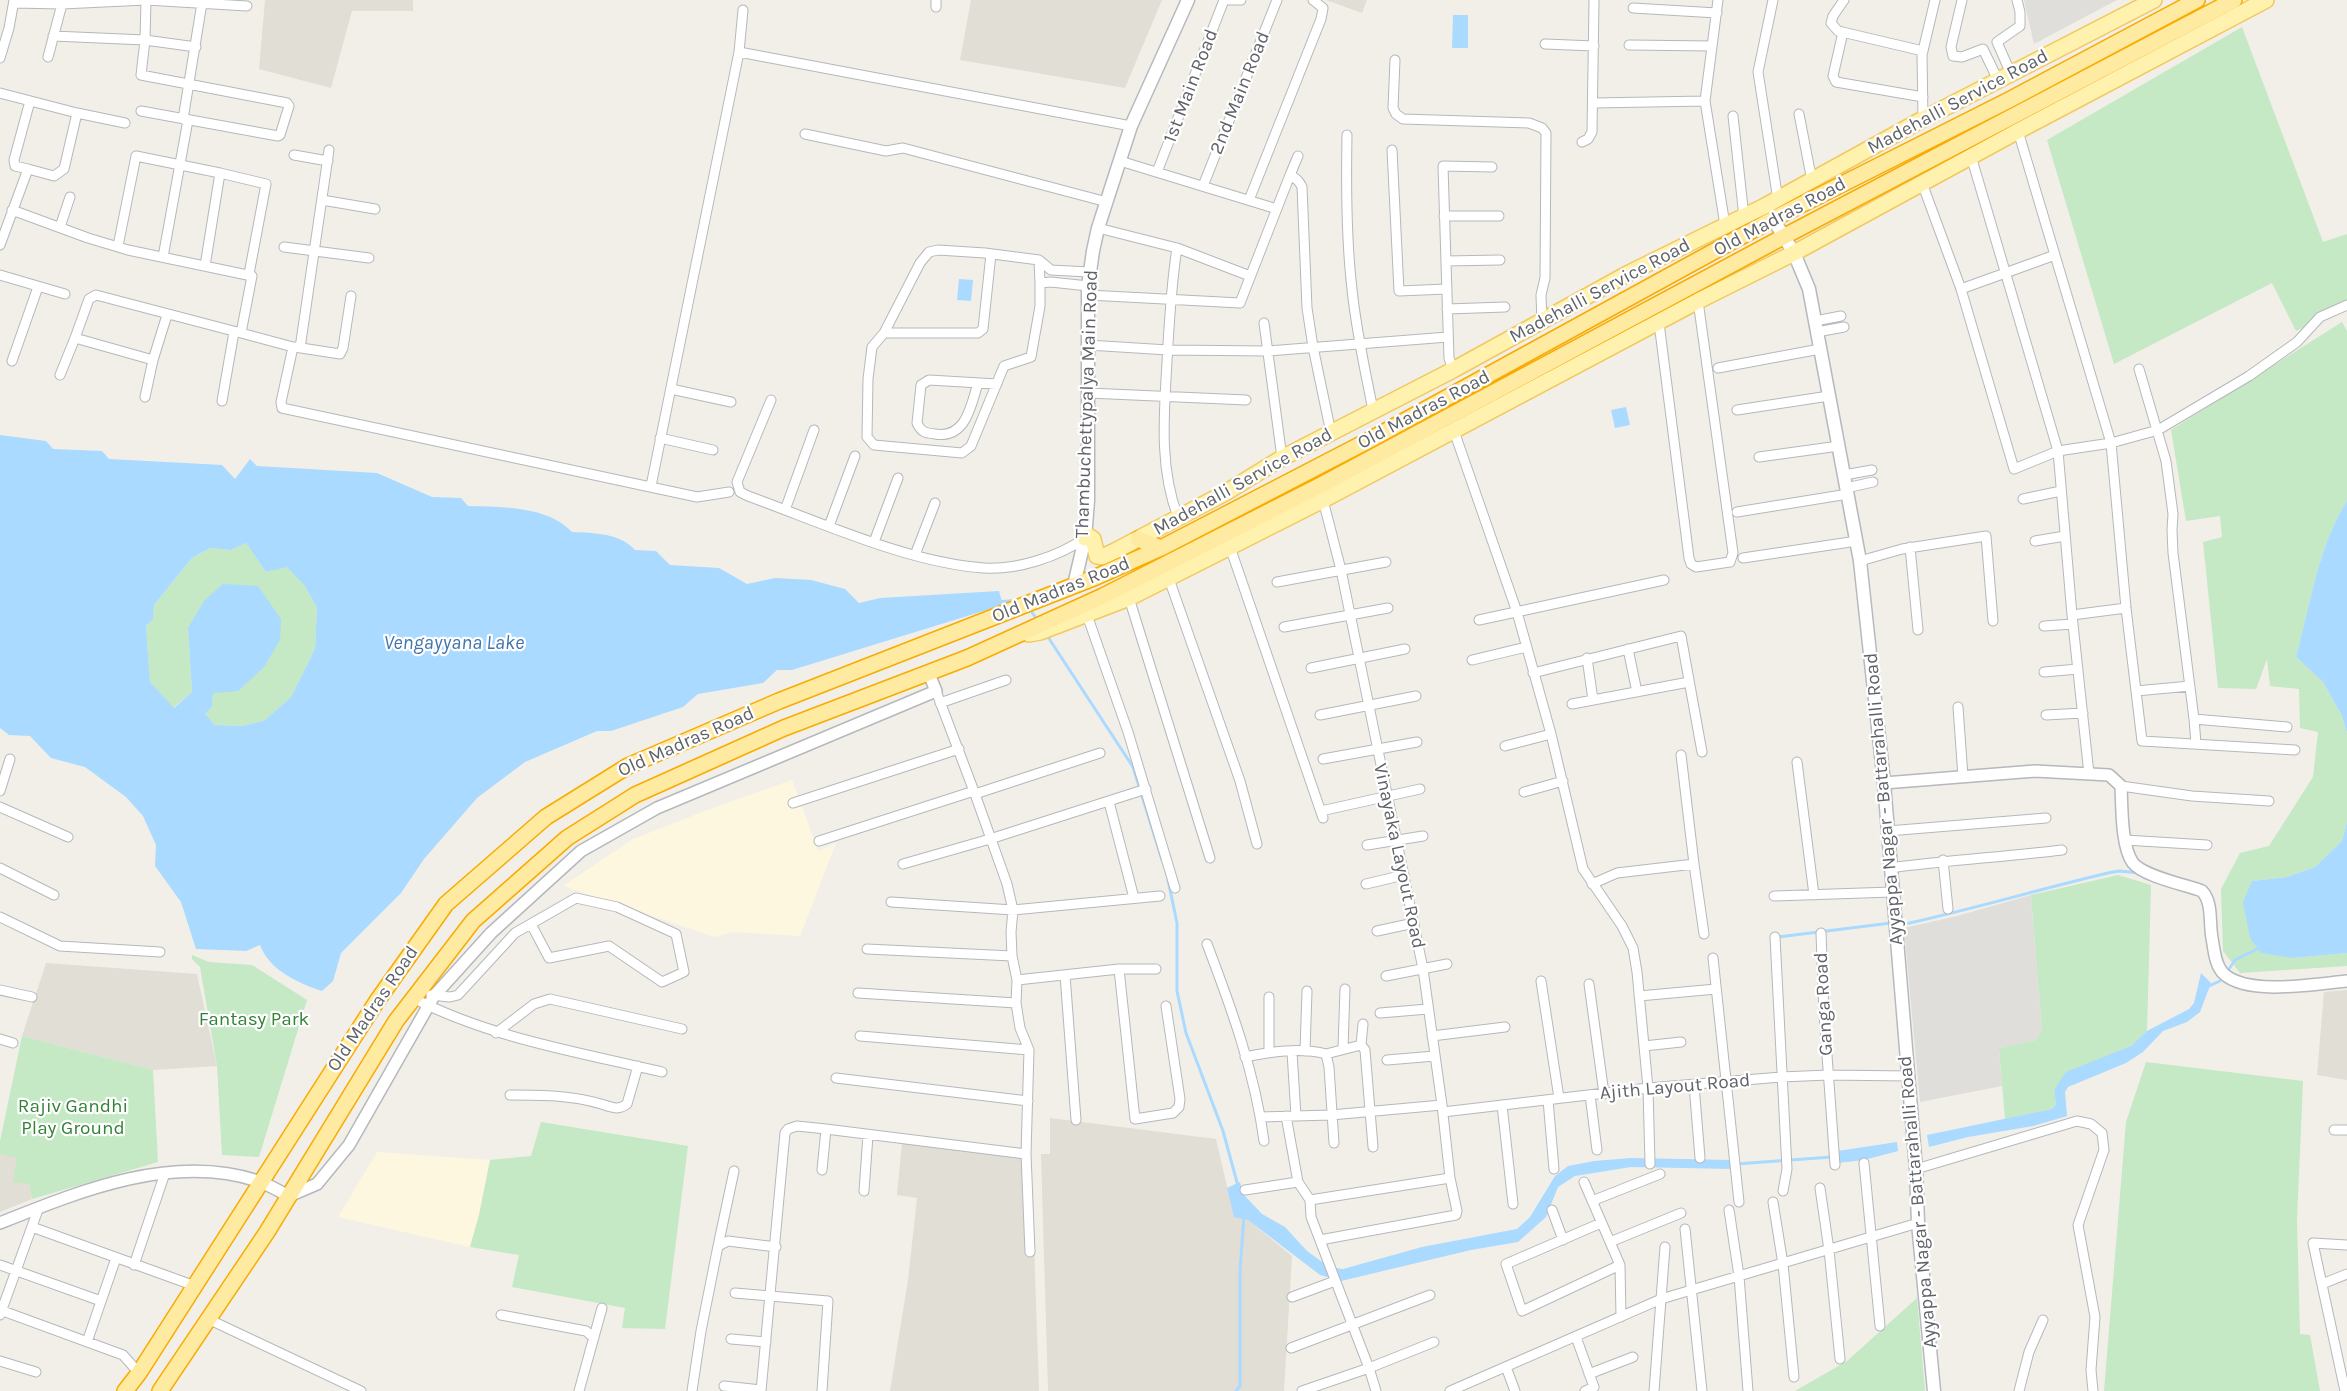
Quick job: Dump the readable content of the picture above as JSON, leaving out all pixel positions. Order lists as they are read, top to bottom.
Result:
{
  "streets": {
    "highway": ["Old Madras Road"],
    "main road": ["Madehalli Service Road", "Thambuchettypalya Main Road", "Ayyappa Nagar - Battarahalli Road"],
    "street": [
      "1st Main Road",
      "2nd Main Road",
      "Vinayaka Layout Road",
      "Ganga Road",
      "Ajith Layout Road"
    ]
  },
  "crossings": [
    ["Madehalli Service Road", "Thambuchettypalya Main Road"],
    ["Old Madras Road", "Thambuchettypalya Main Road"],
    ["Old Madras Road", "Ayyappa Nagar - Battarahalli Road"],
    ["Ayyappa Nagar - Battarahalli Road", "Ajith Layout Road"],
    ["Vinayaka Layout Road", "Ajith Layout Road"],
    ["Ganga Road", "Ajith Layout Road"]
  ],
  "water": ["Vengayyana Lake"],
  "parks": ["Fantasy Park", "Rajiv Gandhi Play Ground"]
}
